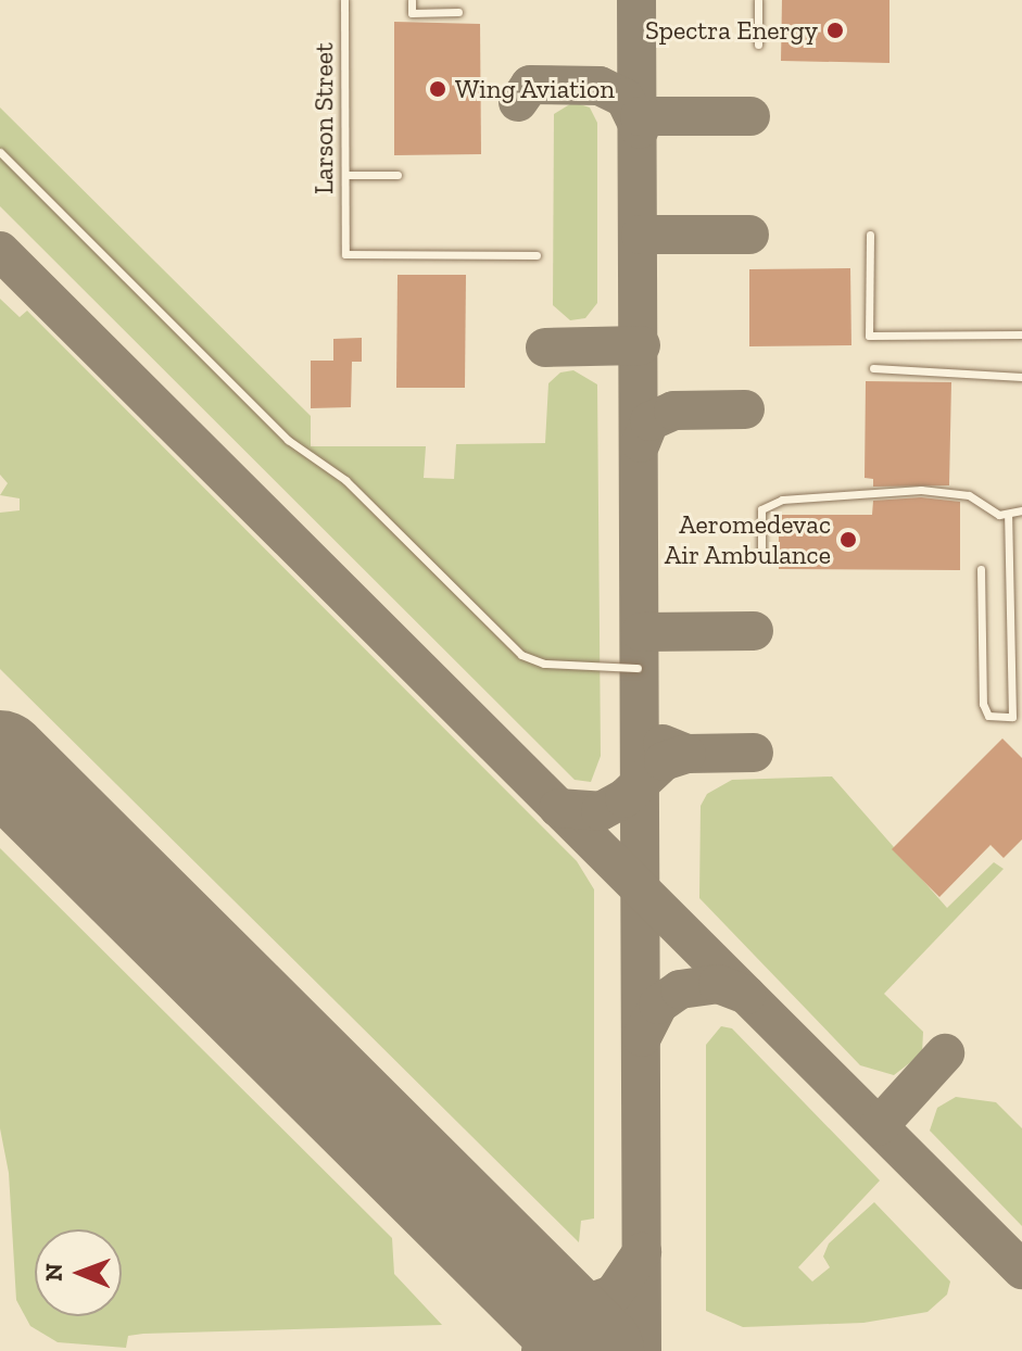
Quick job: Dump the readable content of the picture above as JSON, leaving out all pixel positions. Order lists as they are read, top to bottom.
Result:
{
  "streets": {
    "lane": ["Larson Street"]
  },
  "places": ["Spectra Energy", "Wing Aviation", "Aeromedevac Air Ambulance"],
  "north": "left"
}
